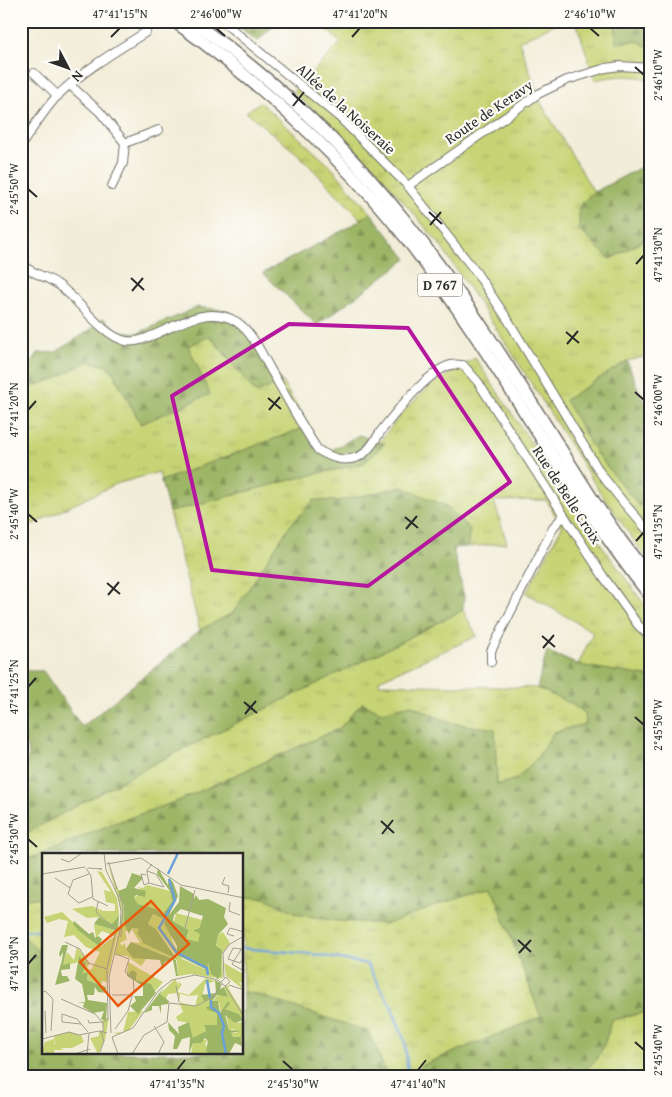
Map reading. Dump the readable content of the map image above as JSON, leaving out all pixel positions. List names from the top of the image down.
{
  "streets": {
    "highway": ["D 767"],
    "street": ["Allée de la Noiseraie", "Route de Keravy", "Rue de Belle Croix"]
  },
  "crossings": [
    ["Allée de la Noiseraie", "Route de Keravy"]
  ],
  "north": "bottom right",
  "coordinates": [
    "47°41'15\"N",
    "2°46'00\"W",
    "47°41'20\"N",
    "2°46'10\"W",
    "2°45'50\"W",
    "47°41'30\"N",
    "2°45'40\"W",
    "47°41'35\"N",
    "47°41'25\"N",
    "2°45'30\"W",
    "47°41'40\"N"
  ]
}
